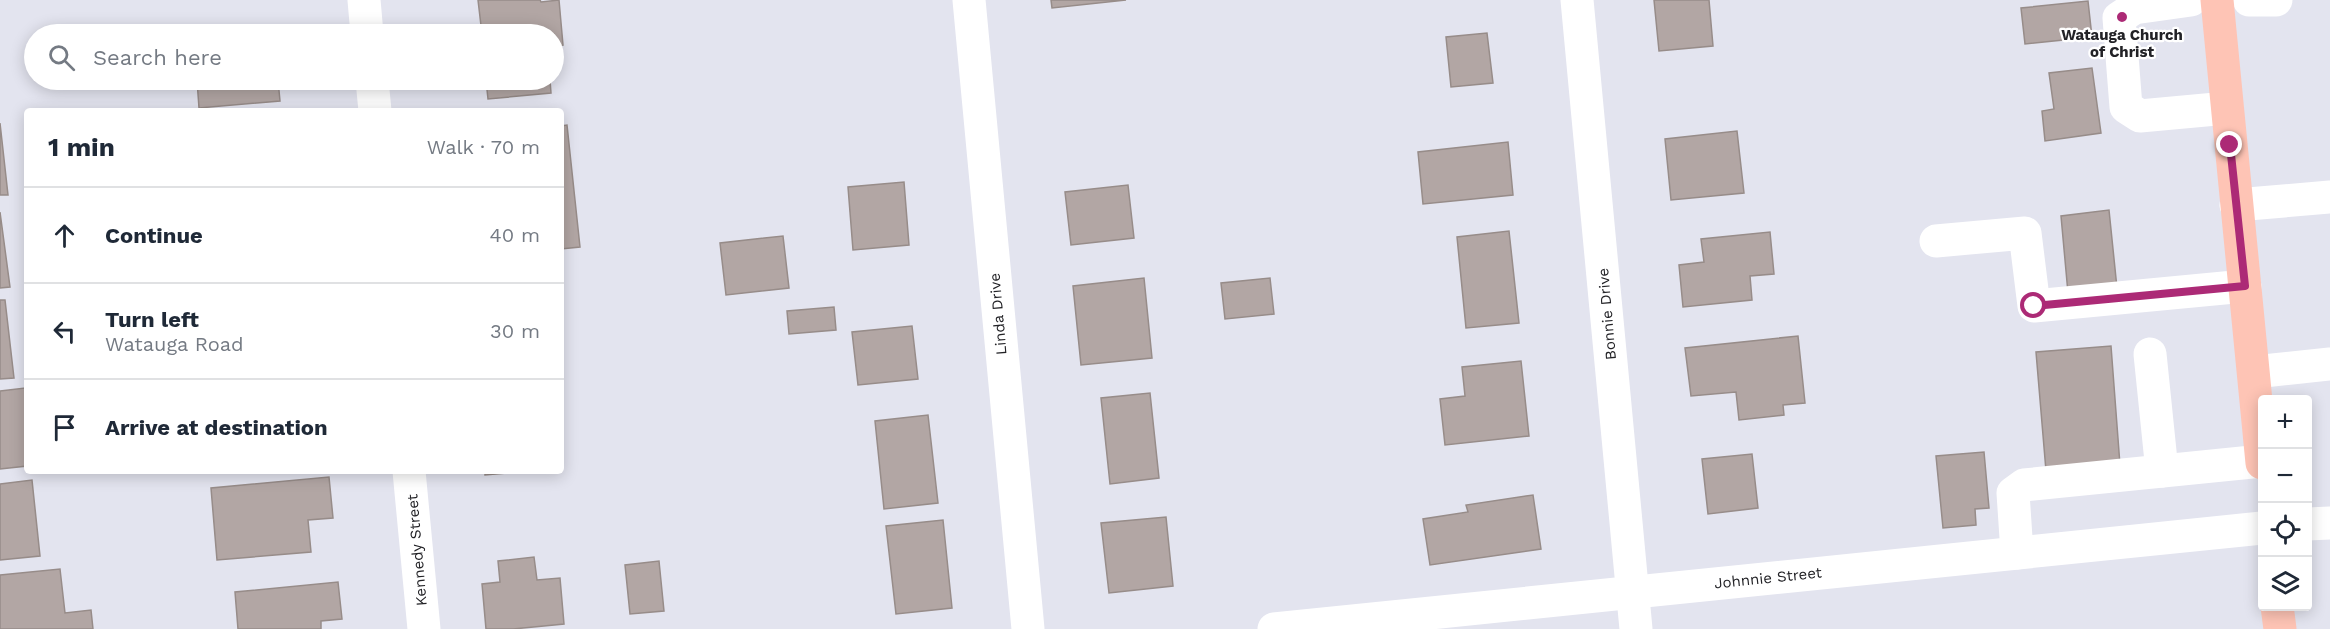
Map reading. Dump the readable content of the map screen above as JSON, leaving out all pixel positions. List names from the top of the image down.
{
  "streets": {
    "street": [
      "Linda Drive",
      "Bonnie Drive",
      "Kennedy Street",
      "Johnnie Street"
    ]
  },
  "crossings": [
    ["Bonnie Drive", "Johnnie Street"]
  ],
  "places": ["Watauga Church of Christ"],
  "page": {
    "search": "Search here",
    "heading": ["1 min", "Walk · 70 m"],
    "list": [
      ["Continue", "40 m"],
      ["Turn left", "Watauga Road", "30 m"],
      "Arrive at destination"
    ],
    "map_buttons": ["+", "−"]
  }
}
